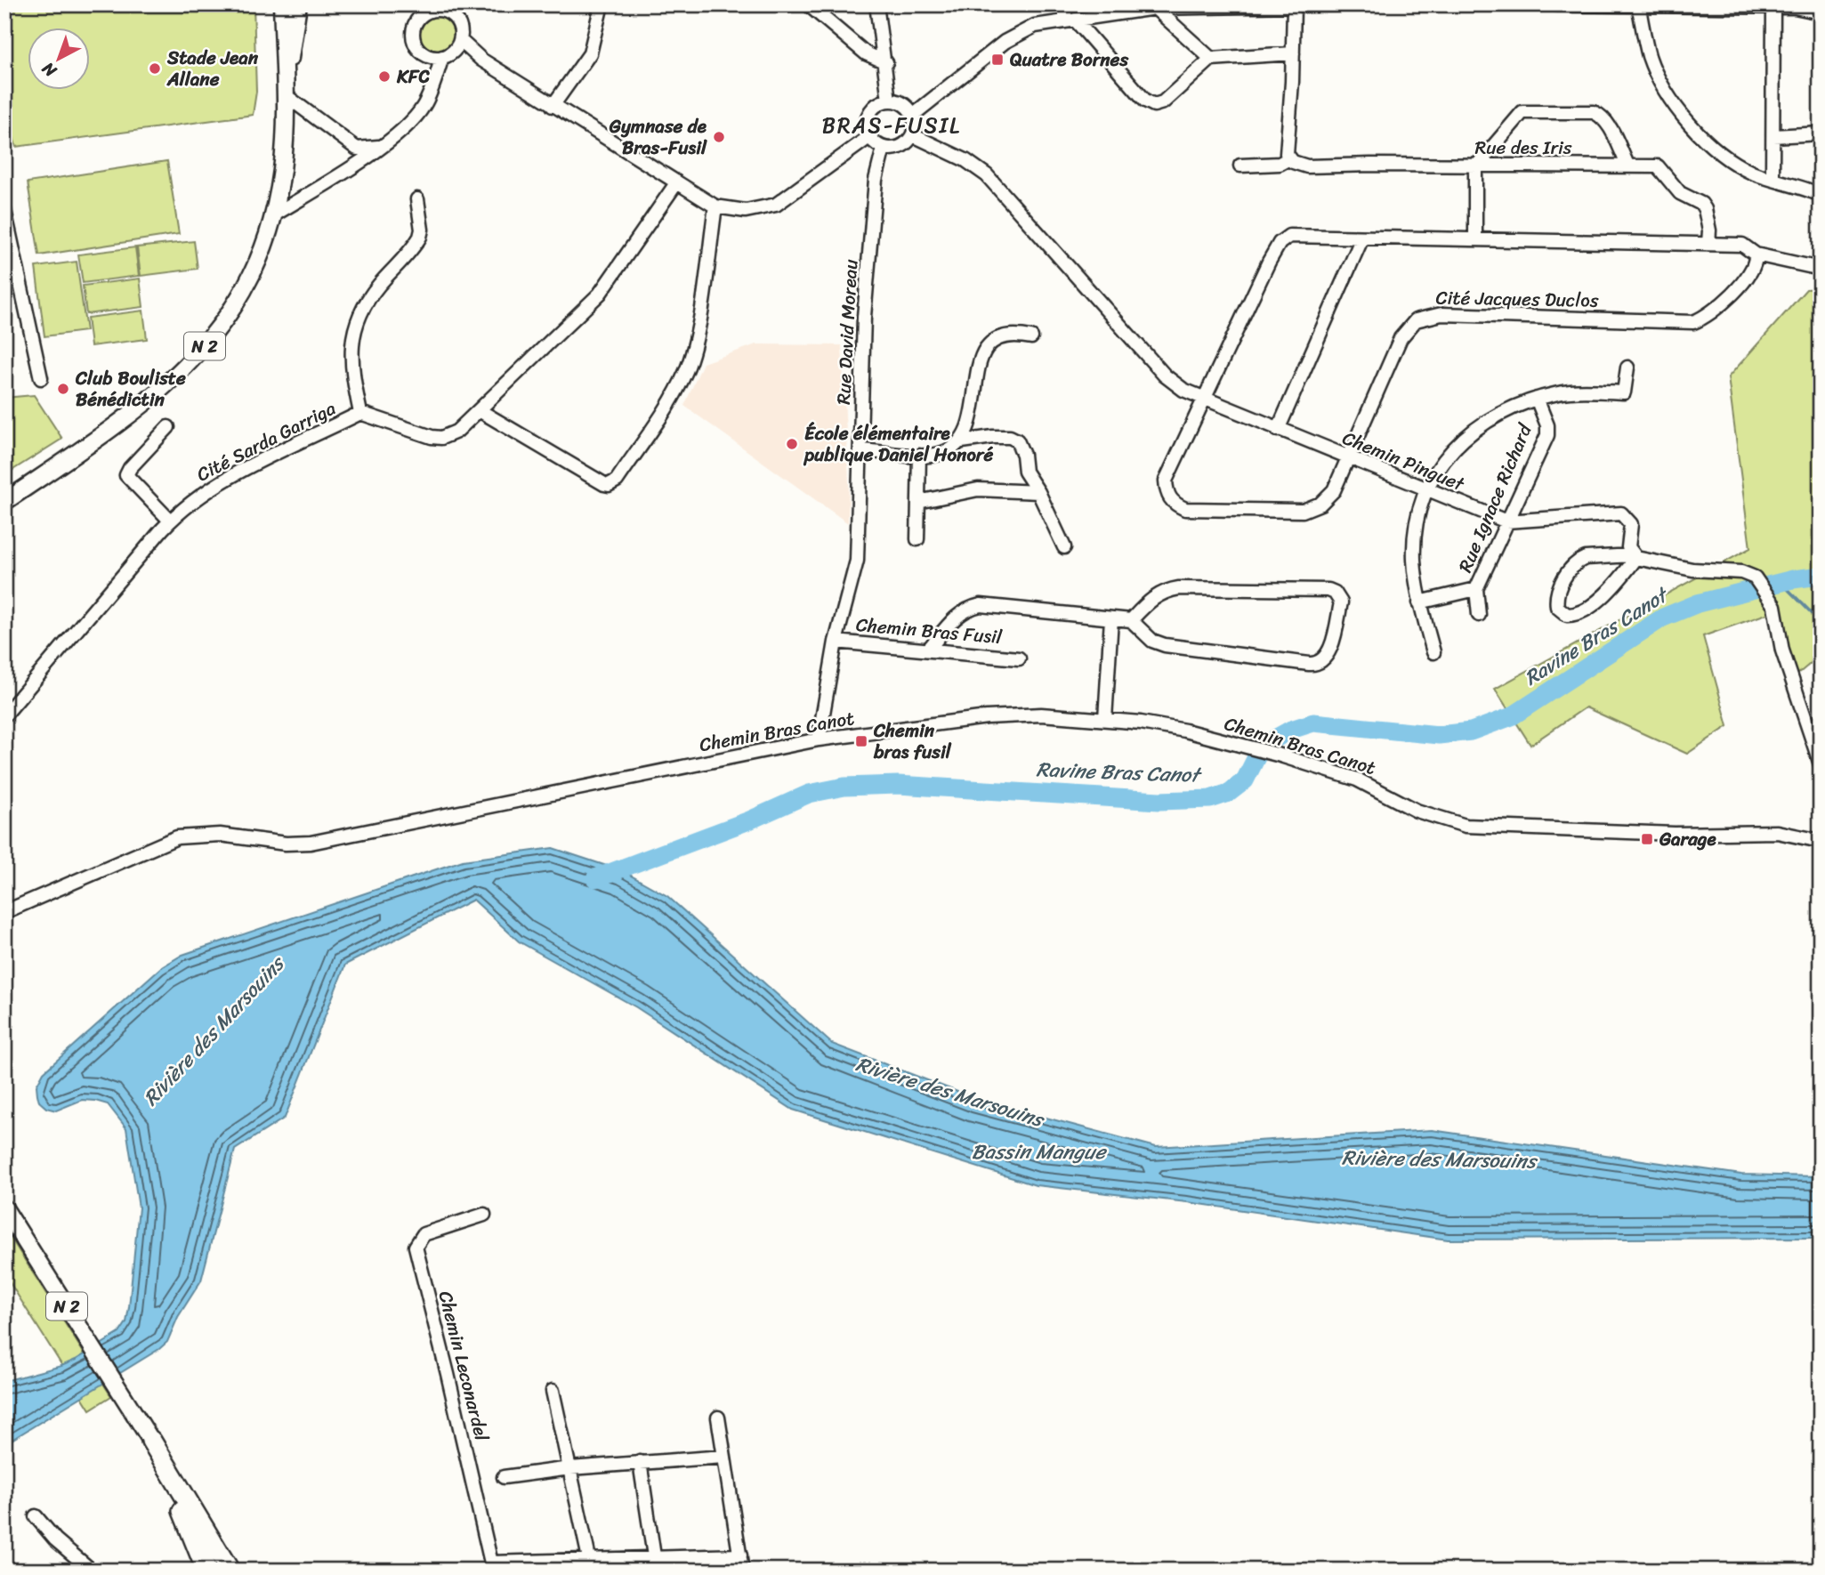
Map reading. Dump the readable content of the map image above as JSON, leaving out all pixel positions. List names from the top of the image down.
{
  "streets": {
    "highway": ["N 2"],
    "street": [
      "Rue des Iris",
      "Cité Jacques Duclos",
      "Rue David Moreau",
      "Cité Sarda Garriga",
      "Chemin Pinguet",
      "Rue Ignace Richard",
      "Chemin Bras Fusil",
      "Chemin Bras Canot",
      "Chemin Leconardel"
    ]
  },
  "crossings": [
    ["Rue des Iris", "Cité Jacques Duclos"],
    ["Cité Jacques Duclos", "Chemin Pinguet"],
    ["Rue David Moreau", "Chemin Pinguet"],
    ["Rue David Moreau", "Chemin Bras Fusil"],
    ["Rue David Moreau", "Chemin Bras Canot"],
    ["Chemin Pinguet", "Rue Ignace Richard"]
  ],
  "districts": ["BRAS-FUSIL"],
  "water": ["Ravine Bras Canot", "Rivière des Marsouins", "Bassin Mangue"],
  "places": {
    "transit": ["Quatre Bornes", "Chemin bras fusil", "Garage"],
    "other": [
      "Stade Jean Allane",
      "KFC",
      "Gymnase de Bras-Fusil",
      "Club Bouliste Bénédictin",
      "École élémentaire publique Daniel Honoré"
    ]
  },
  "north": "bottom left"
}
